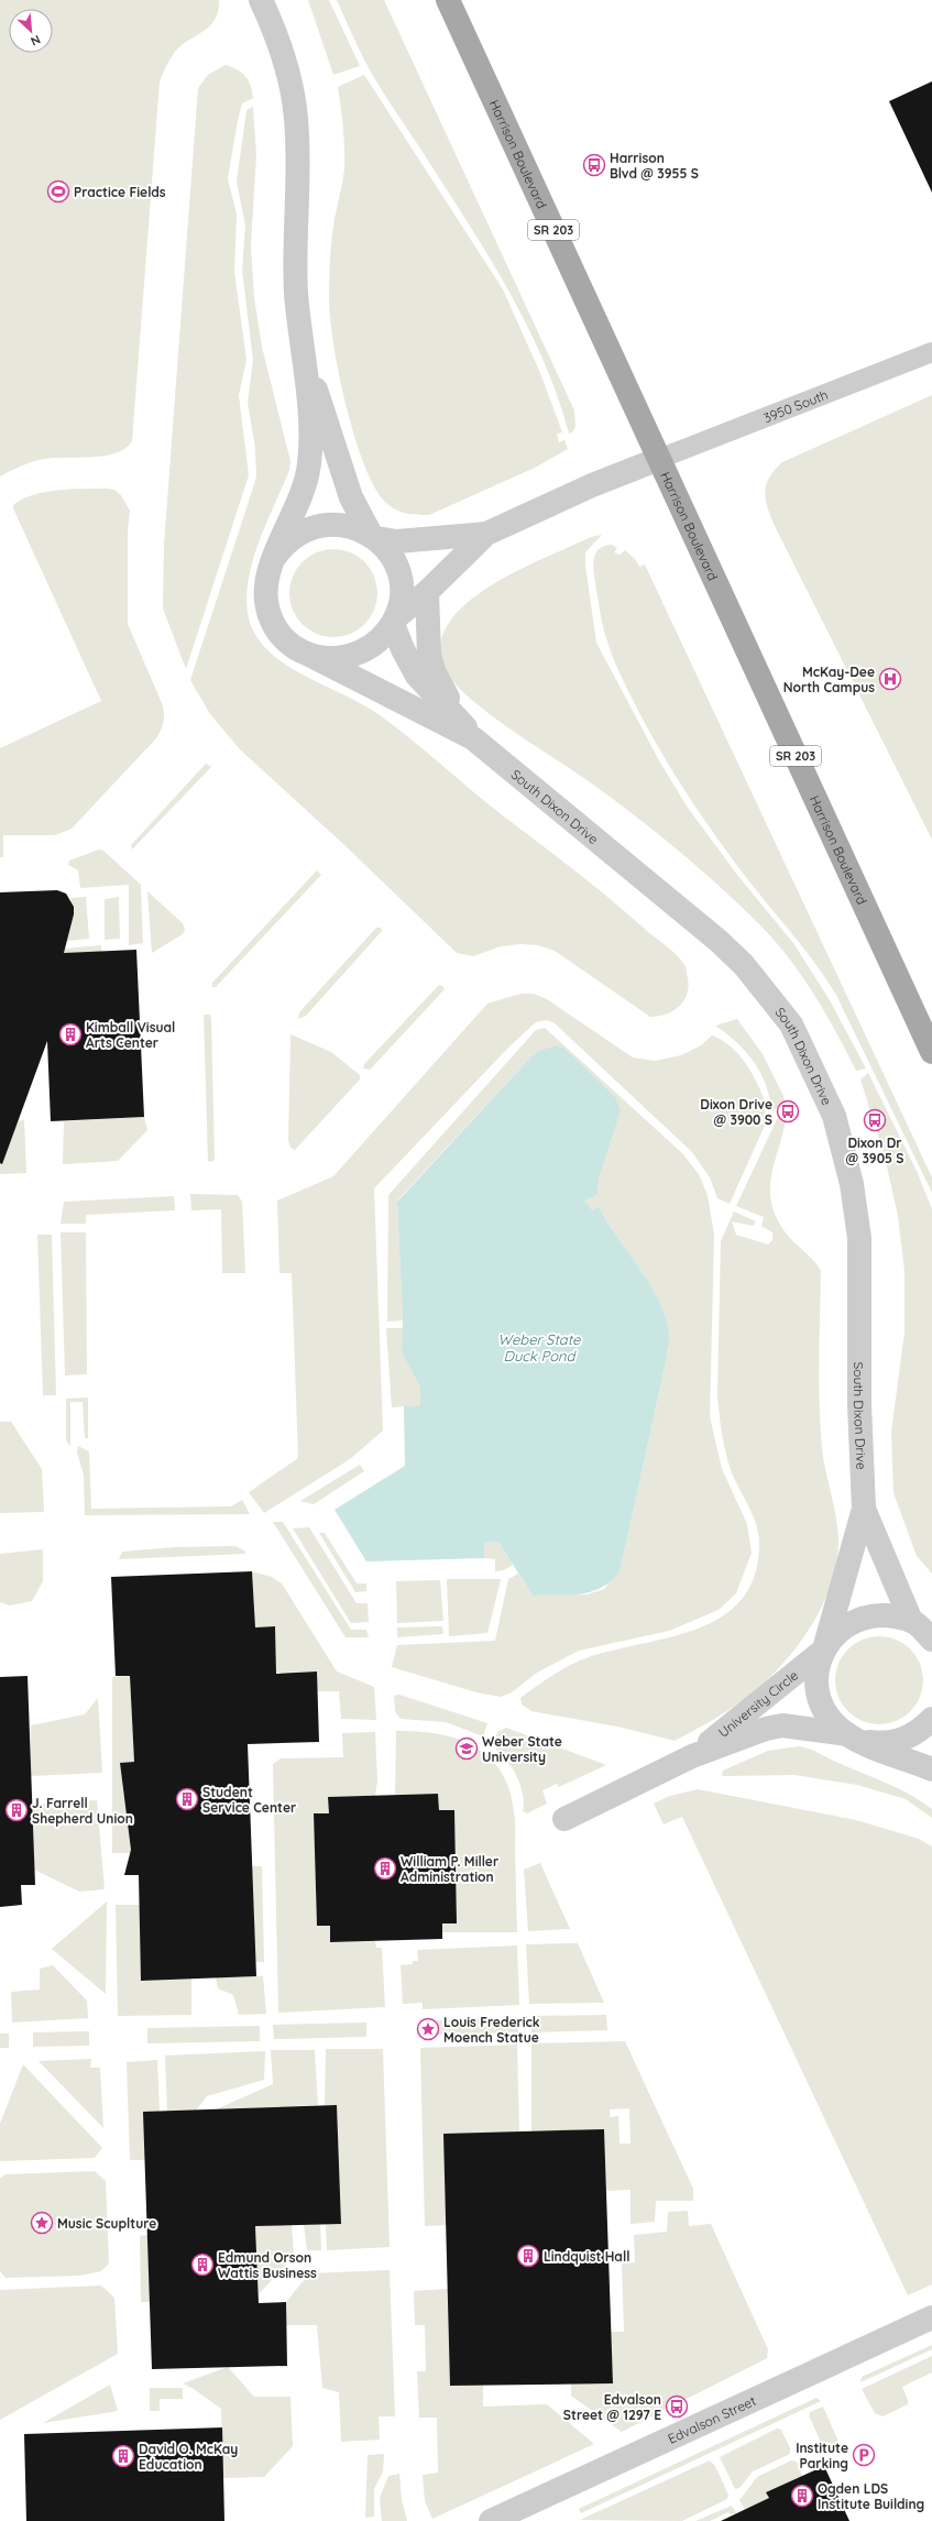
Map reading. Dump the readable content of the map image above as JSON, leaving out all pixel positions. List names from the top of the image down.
{
  "streets": {
    "main road": ["Harrison Boulevard", "SR 203"],
    "street": [
      "3950 South",
      "South Dixon Drive",
      "University Circle",
      "Edvalson Street"
    ]
  },
  "crossings": [
    ["Harrison Boulevard", "3950 South"],
    ["South Dixon Drive", "University Circle"]
  ],
  "water": ["Weber State Duck Pond"],
  "places": {
    "bus stop": [
      "Harrison Blvd @ 3955 S",
      "Dixon Drive @ 3900 S",
      "Dixon Dr @ 3905 S",
      "Edvalson Street @ 1297 E"
    ],
    "sports": ["Practice Fields"],
    "hospital": ["McKay-Dee North Campus"],
    "building": [
      "Kimball Visual Arts Center",
      "Student Service Center",
      "J. Farrell Shepherd Union",
      "William P. Miller Administration",
      "Lindquist Hall",
      "Edmund Orson Wattis Business",
      "David O. McKay Education",
      "Ogden LDS Institute Building"
    ],
    "school or university": ["Weber State University"],
    "place": ["Louis Frederick Moench Statue", "Music Scuplture"],
    "parking": ["Institute Parking"]
  },
  "north": "bottom right"
}
